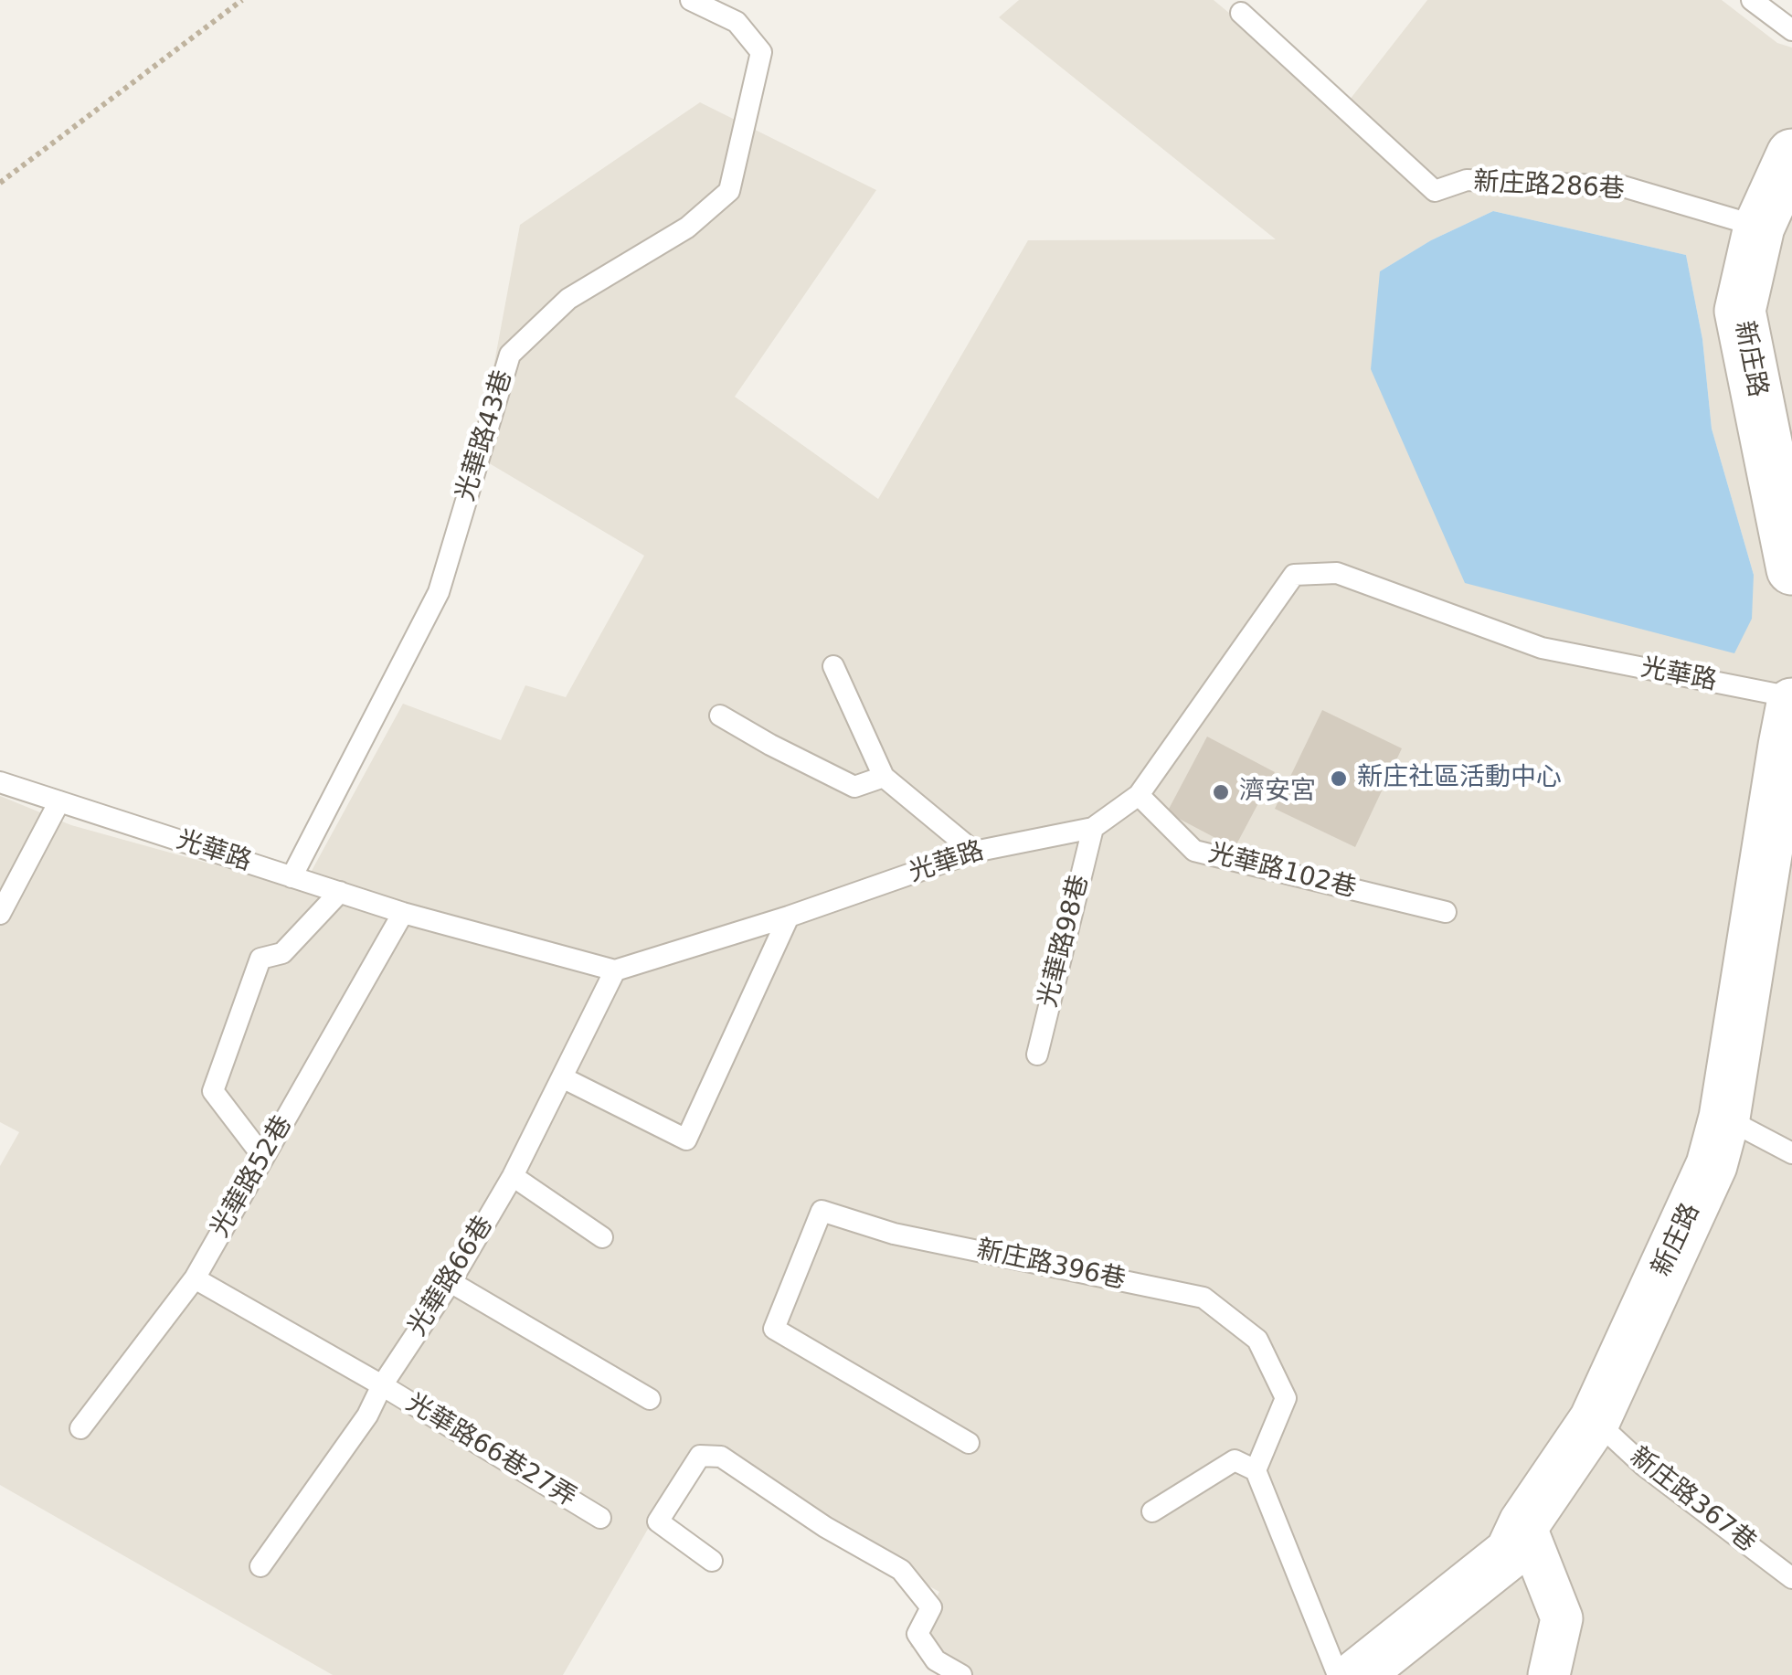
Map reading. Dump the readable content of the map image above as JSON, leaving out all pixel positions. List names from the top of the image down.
{
  "streets": {
    "street": ["新庄路"],
    "lane": [
      "新庄路286巷",
      "光華路43巷",
      "光華路",
      "光華路102巷",
      "光華路98巷",
      "光華路52巷",
      "新庄路396巷",
      "光華路66巷",
      "光華路66巷27弄",
      "新庄路367巷"
    ]
  },
  "crossings": [
    ["新庄路286巷", "新庄路"],
    ["新庄路", "光華路"],
    ["新庄路", "新庄路367巷"],
    ["光華路43巷", "光華路"],
    ["光華路", "光華路102巷"],
    ["光華路", "光華路98巷"],
    ["光華路", "光華路52巷"],
    ["光華路", "光華路66巷"],
    ["光華路52巷", "光華路66巷27弄"],
    ["光華路66巷", "光華路66巷27弄"]
  ],
  "places": ["新庄社區活動中心", "濟安宮"]
}
